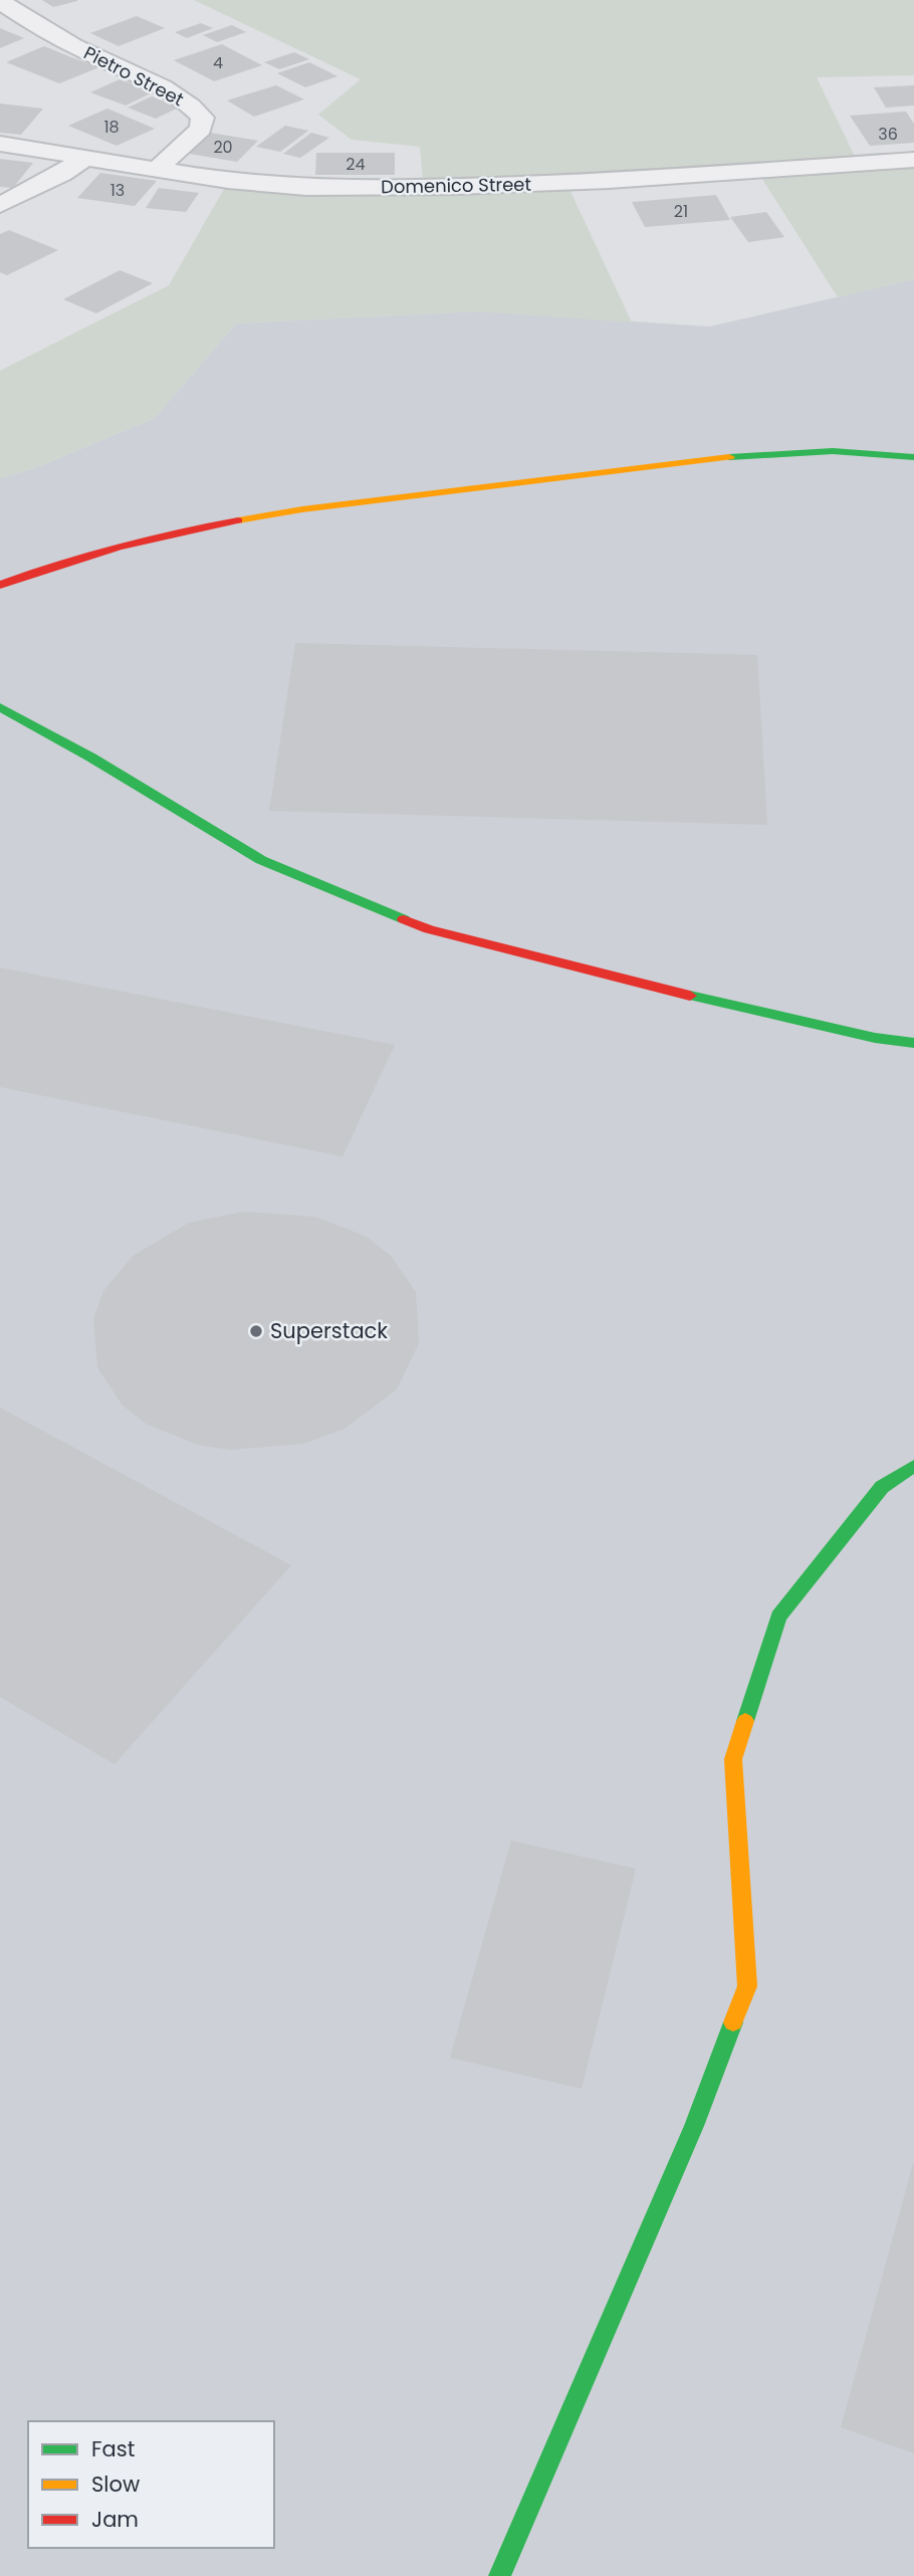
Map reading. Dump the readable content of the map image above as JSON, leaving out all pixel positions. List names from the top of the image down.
{
  "streets": {
    "street": ["Pietro Street", "Domenico Street"]
  },
  "crossings": [
    ["Pietro Street", "Domenico Street"]
  ],
  "places": ["Superstack"],
  "house_numbers": [
    "4",
    "18",
    "36",
    "20",
    "24",
    "13",
    "21"
  ],
  "legend": ["Fast", "Slow", "Jam"]
}
